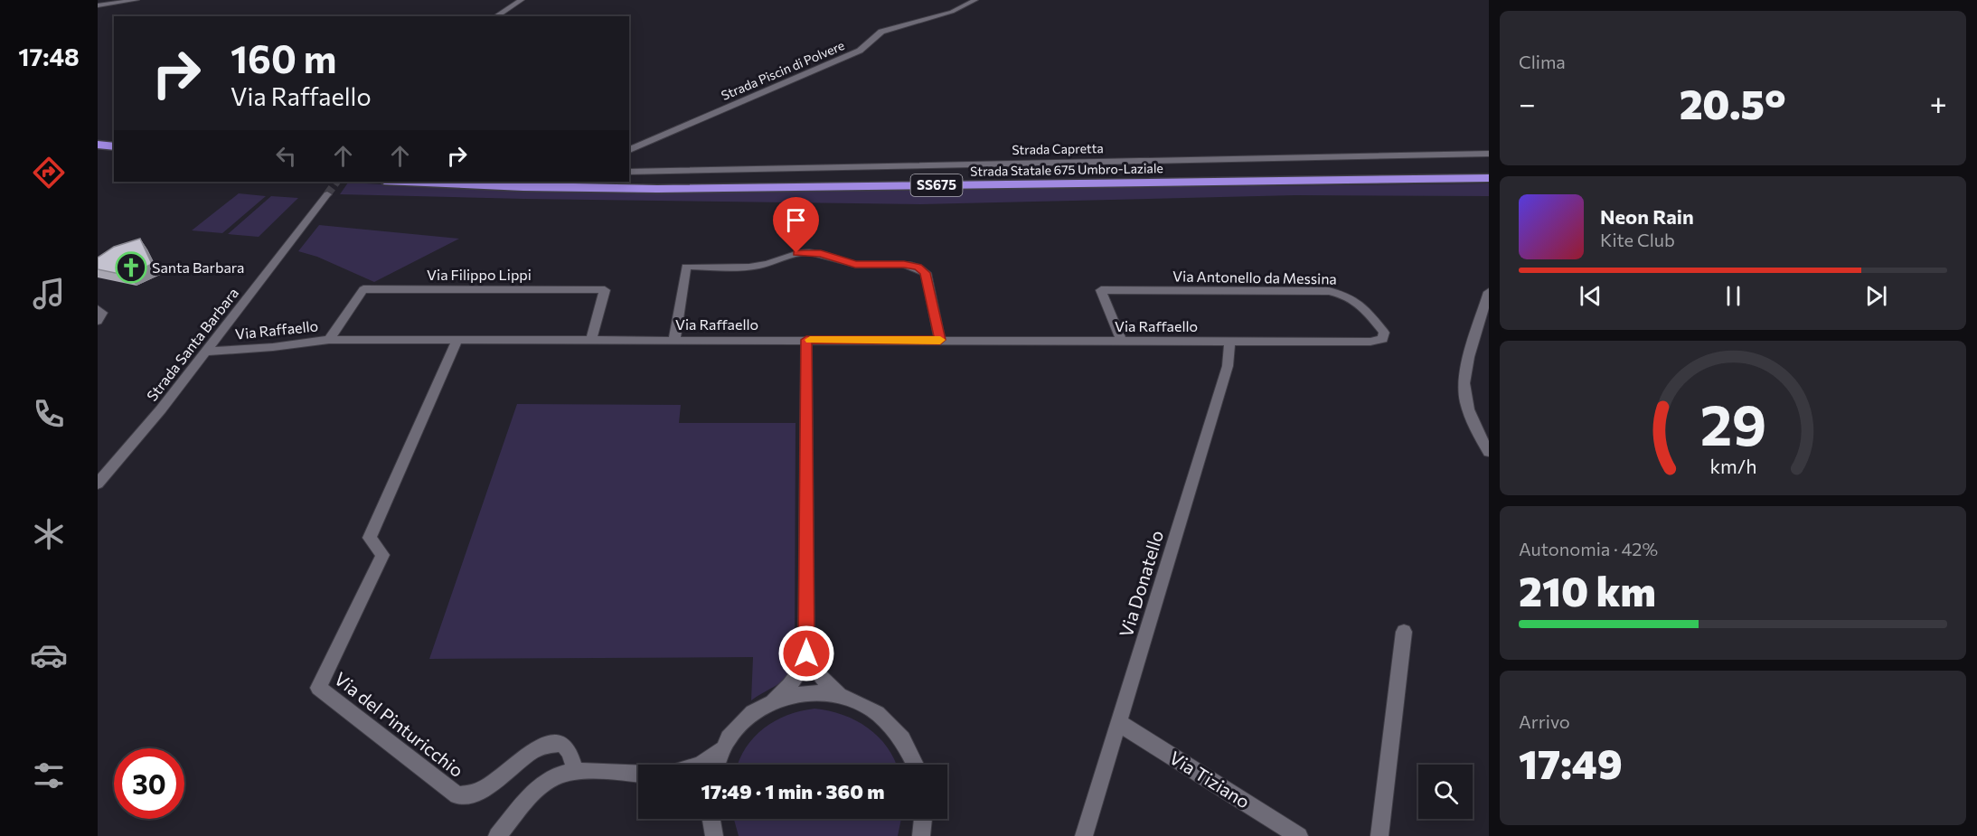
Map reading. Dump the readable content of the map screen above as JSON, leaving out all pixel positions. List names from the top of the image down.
{
  "streets": {
    "highway": ["Strada Statale 675 Umbro-Laziale", "SS675"],
    "street": [
      "Strada Piscin di Polvere",
      "Strada Capretta",
      "Via Filippo Lippi",
      "Via Antonello da Messina",
      "Via Raffaello",
      "Strada Santa Barbara",
      "Via Donatello",
      "Via del Pinturicchio",
      "Via Tiziano"
    ]
  },
  "crossings": [
    ["Via Filippo Lippi", "Via Raffaello"],
    ["Via Antonello da Messina", "Via Raffaello"],
    ["Via Antonello da Messina", "Via Donatello"],
    ["Via Raffaello", "Strada Santa Barbara"],
    ["Via Raffaello", "Via Donatello"],
    ["Via Raffaello", "Via del Pinturicchio"],
    ["Via Donatello", "Via Tiziano"]
  ],
  "places": {
    "church": ["Santa Barbara"]
  },
  "page": {
    "tabs": "17:48",
    "tile": [
      "Clima",
      ["Autonomia · 42%", "210 km"],
      ["Arrivo", "17:49"]
    ],
    "turn": ["160 m", "Via Raffaello"],
    "heat": ["−", "20.5°", "+"],
    "song": ["Neon Rain", "Kite Club"],
    "limit": "30",
    "trip": "17:49 · 1 min · 360 m",
    "gauge": ["29", "km/h"]
  }
}
